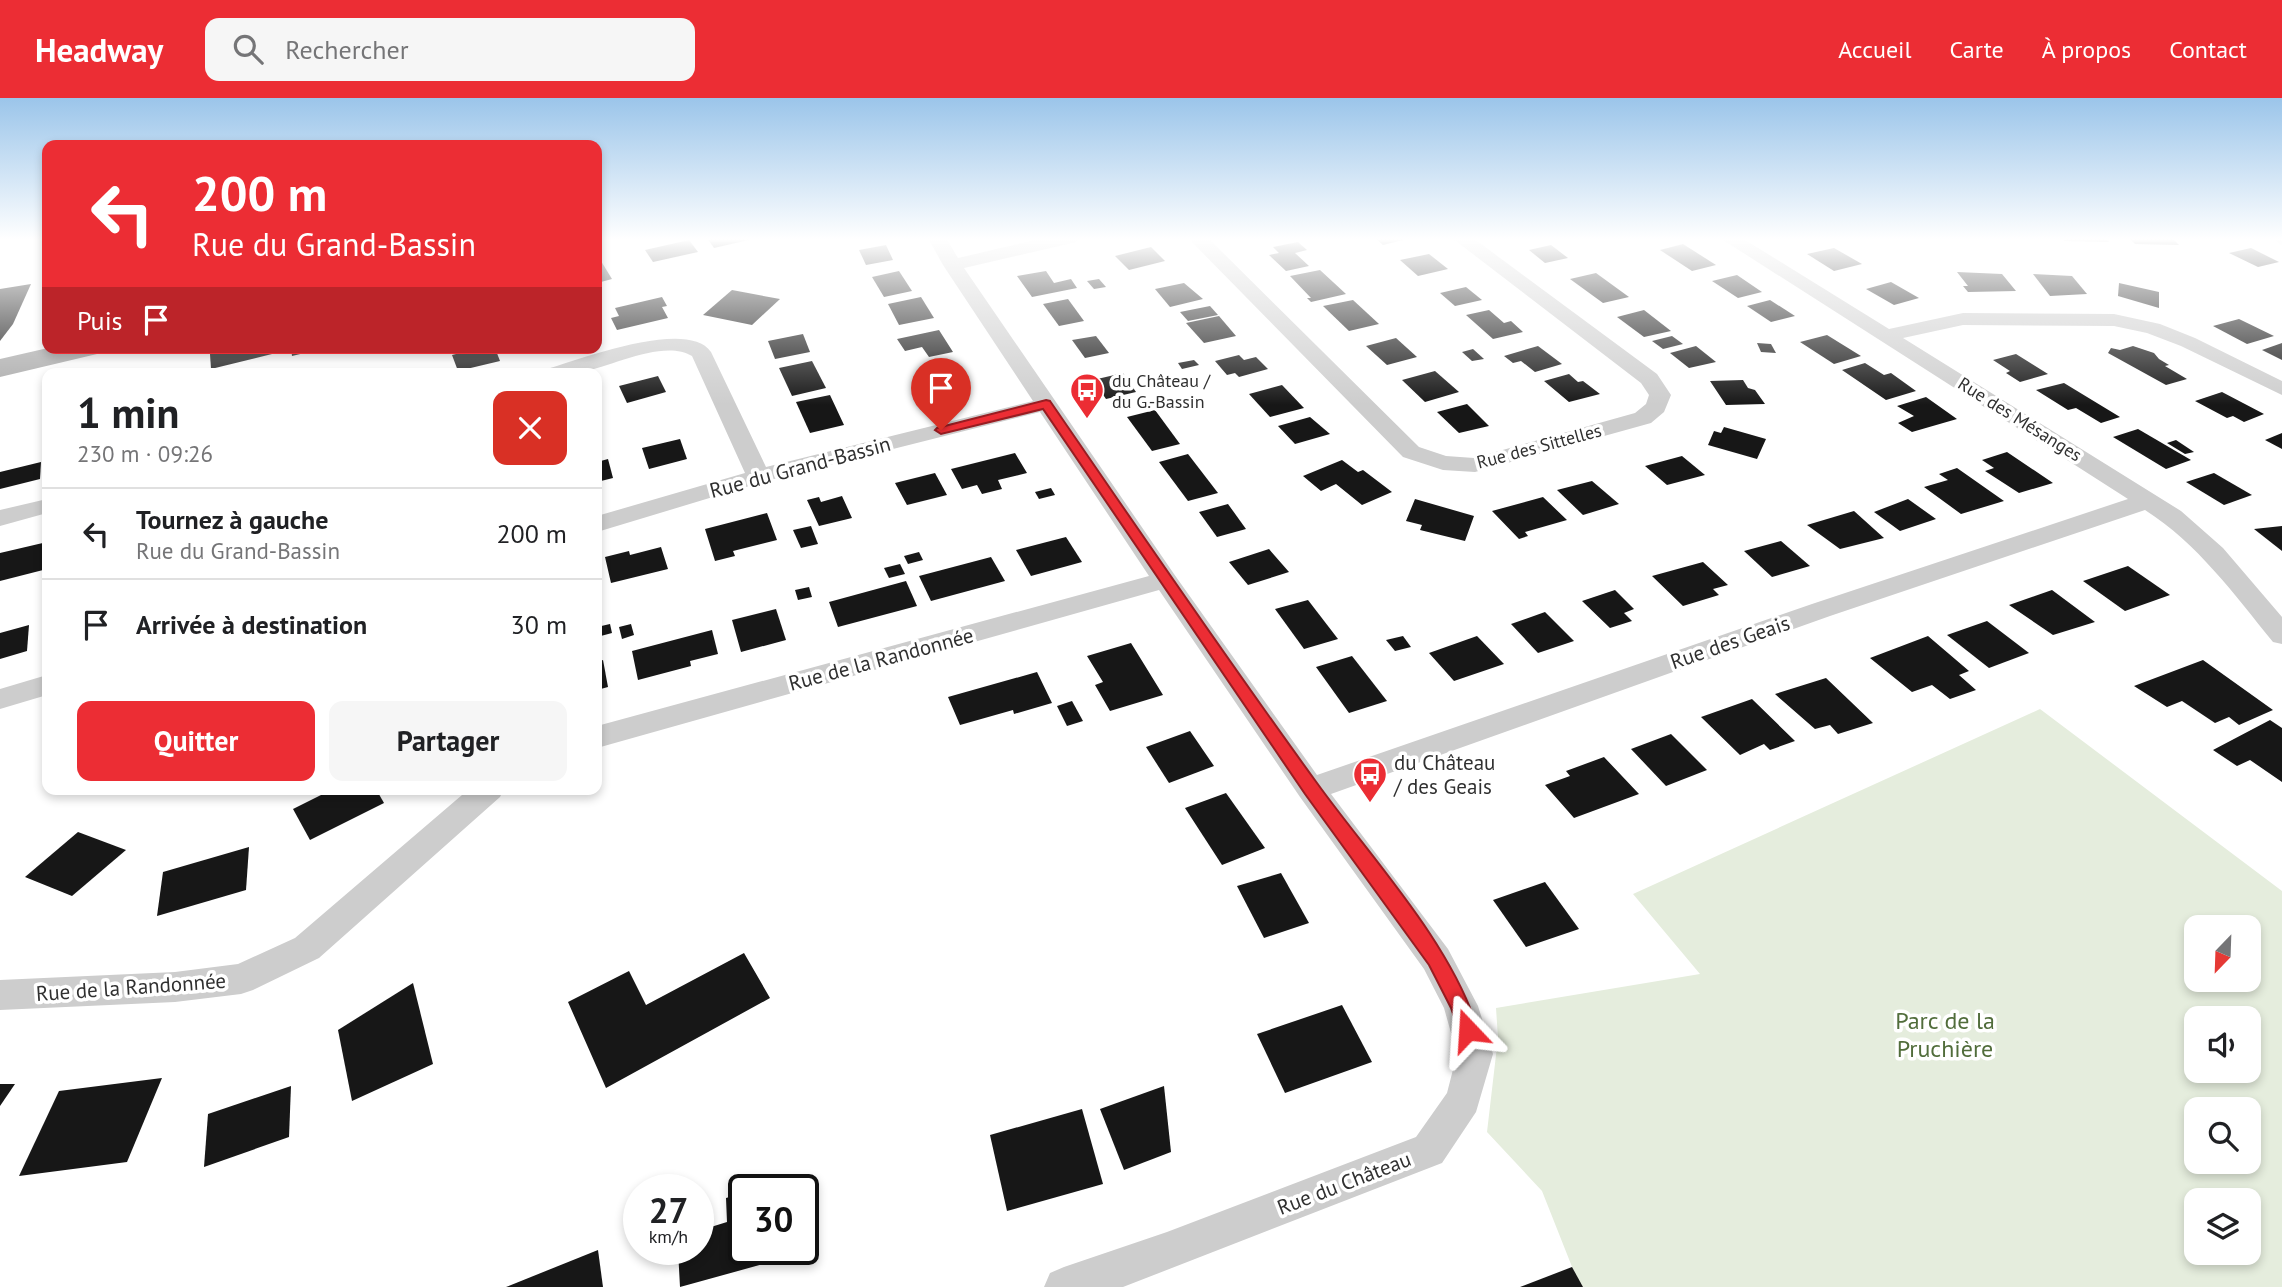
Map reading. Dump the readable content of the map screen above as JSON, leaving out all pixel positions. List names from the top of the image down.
{
  "streets": {
    "street": [
      "Rue des Mésanges",
      "Rue des Sittelles",
      "Rue du Grand-Bassin",
      "Rue des Geais",
      "Rue de la Randonnée",
      "Rue du Château"
    ]
  },
  "crossings": [
    ["Rue des Mésanges", "Rue des Geais"],
    ["Rue du Grand-Bassin", "Rue du Château"],
    ["Rue des Geais", "Rue du Château"],
    ["Rue de la Randonnée", "Rue du Château"]
  ],
  "parks": ["Parc de la Pruchière"],
  "places": {
    "bus stop": ["du Château / du G.-Bassin", "du Château / des Geais"]
  },
  "north": "bottom left",
  "page": {
    "header": "Headway",
    "search": "Rechercher",
    "nav": [
      "Accueil",
      "Carte",
      "À propos",
      "Contact"
    ],
    "turn": ["200 m", "Rue du Grand-Bassin"],
    "then": "Puis",
    "heading": ["1 min", "230 m · 09:26"],
    "list": [
      {
        "name": "Tournez à gauche",
        "note": "Rue du Grand-Bassin",
        "value": "200 m"
      },
      {
        "name": "Arrivée à destination",
        "value": "30 m"
      }
    ],
    "buttons": ["Quitter", "Partager"],
    "speed": "27 km/h",
    "limit": "30"
  }
}
